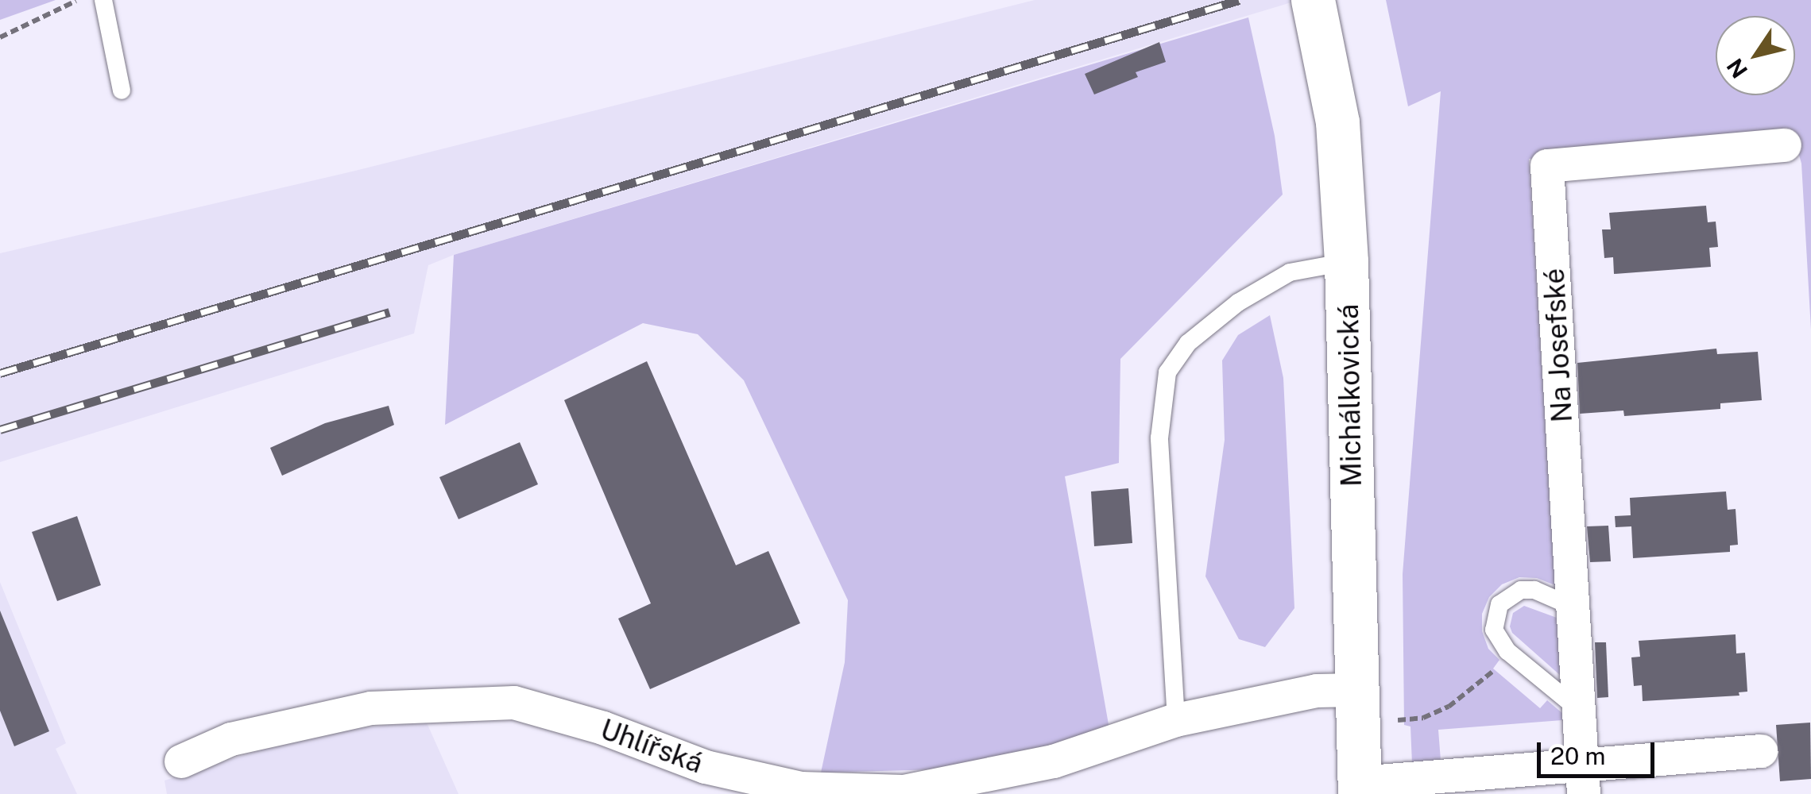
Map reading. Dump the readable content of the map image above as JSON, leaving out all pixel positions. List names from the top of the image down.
{
  "streets": {
    "street": ["Na Josefské", "Michálkovická", "Uhlířská"]
  },
  "crossings": [
    ["Michálkovická", "Uhlířská"]
  ],
  "scale_bar": "20 m",
  "north": "bottom left"
}
